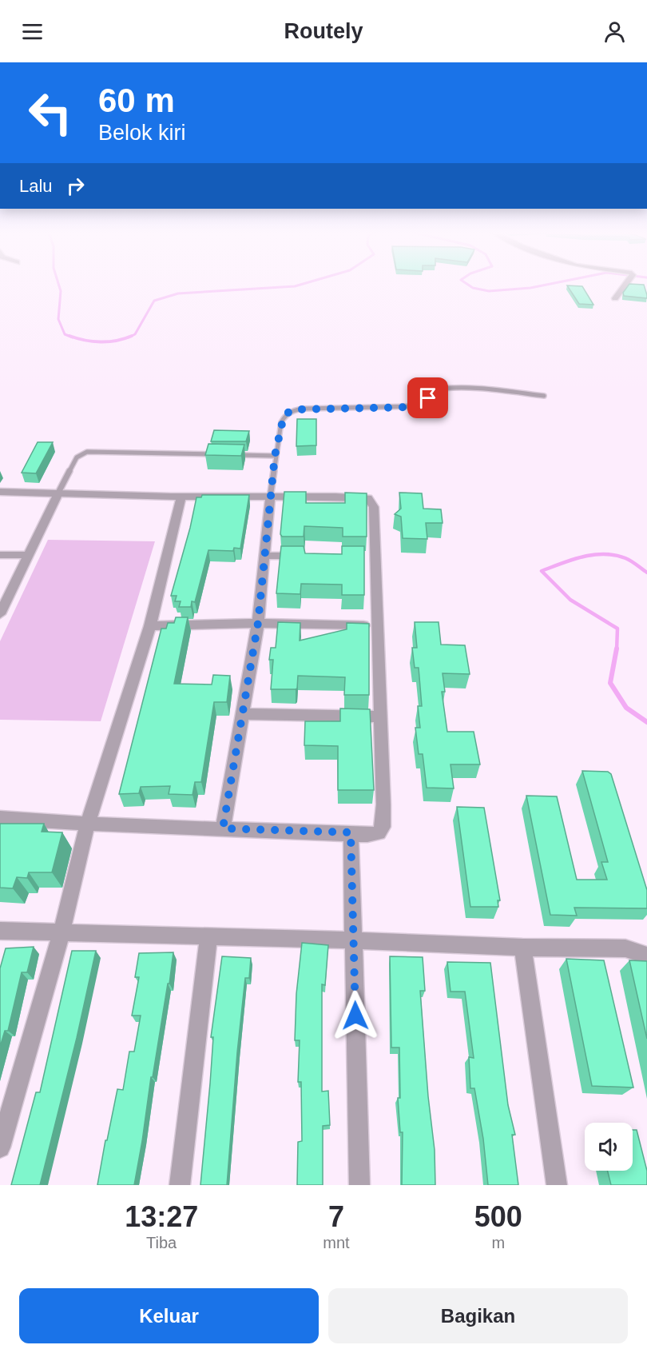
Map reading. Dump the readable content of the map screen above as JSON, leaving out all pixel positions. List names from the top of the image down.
{
  "page": {
    "header": "Routely",
    "turn": ["60 m", "Belok kiri"],
    "then": "Lalu",
    "eta": [
      "13:27",
      "Tiba",
      "7",
      "mnt",
      "500",
      "m"
    ],
    "buttons": ["Keluar", "Bagikan"]
  }
}
